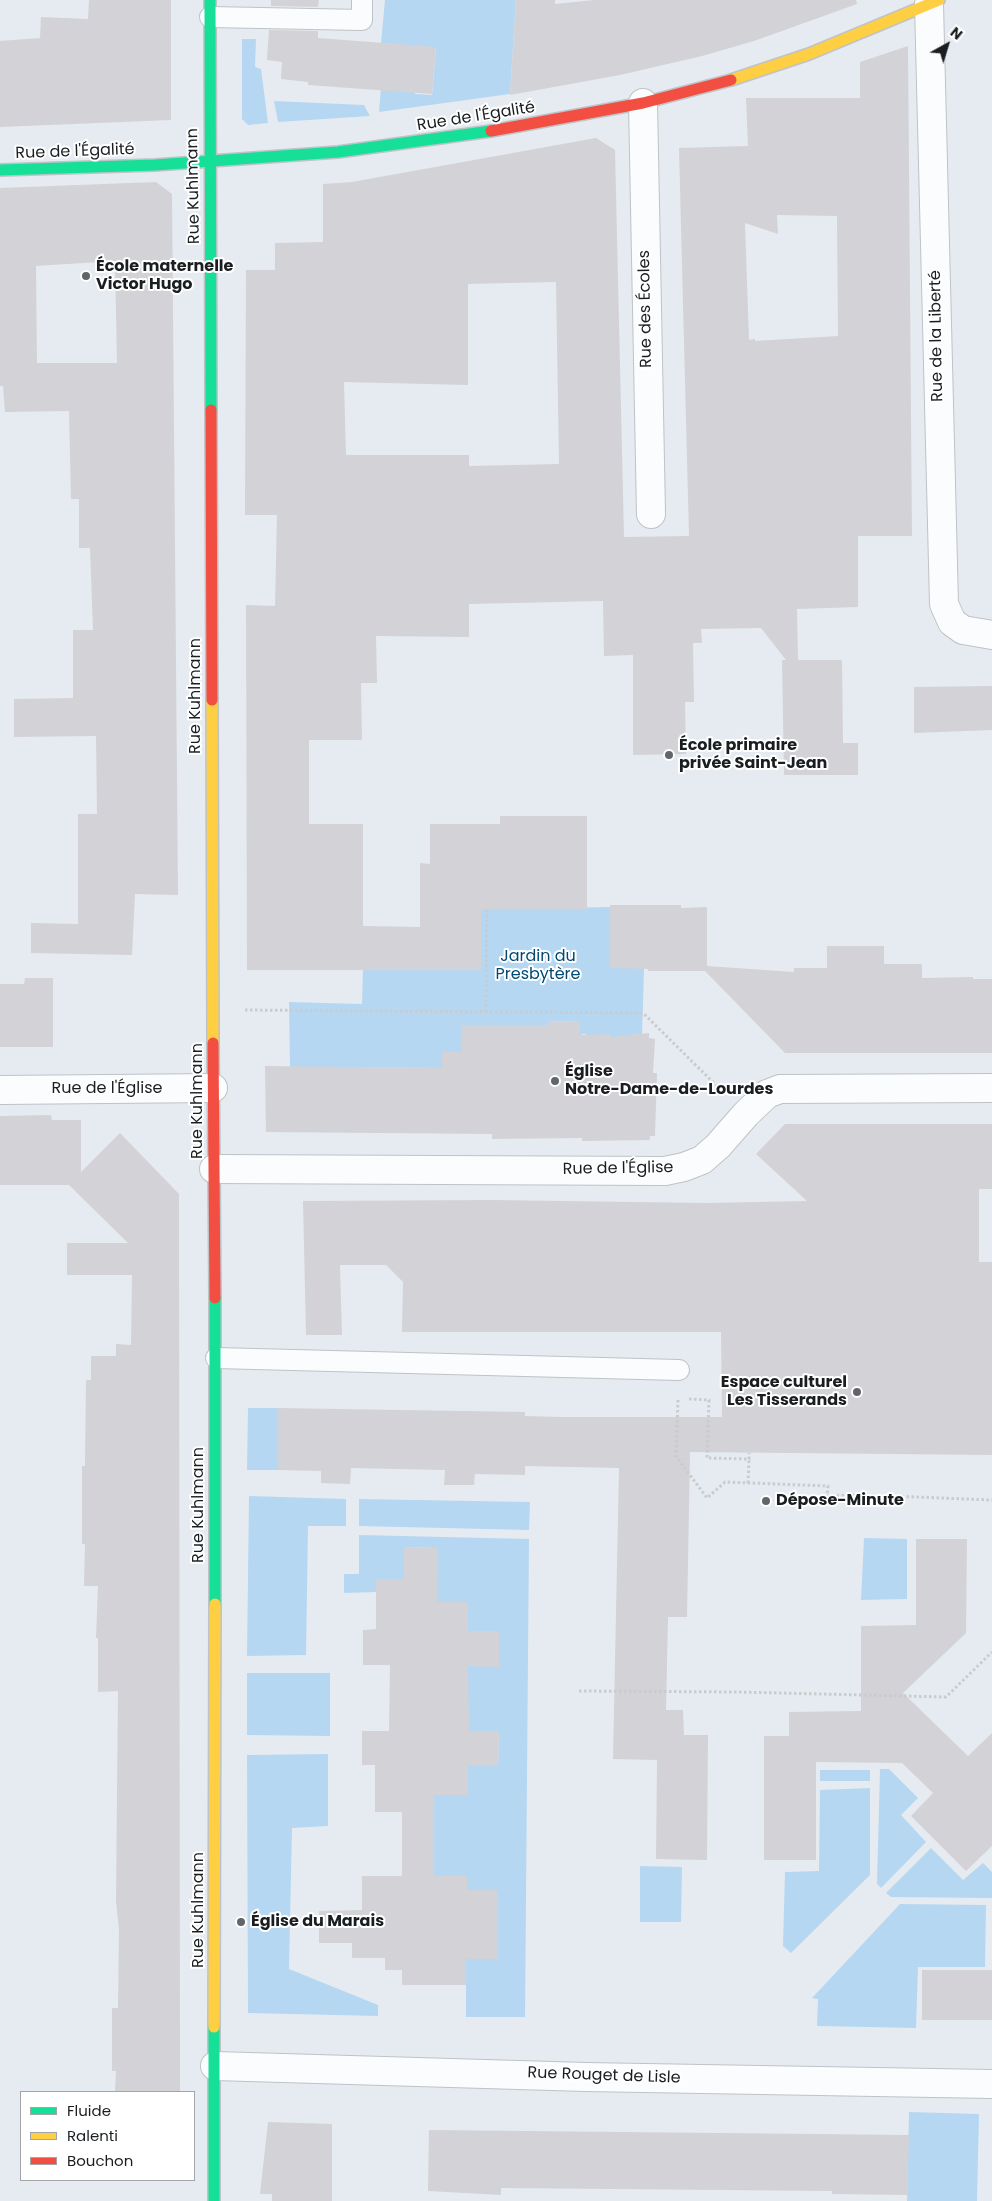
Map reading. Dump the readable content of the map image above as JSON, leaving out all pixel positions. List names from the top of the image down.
{
  "streets": {
    "street": [
      "Rue de l'Égalité",
      "Rue Kuhlmann",
      "Rue des Écoles",
      "Rue de la Liberté",
      "Rue de l'Église",
      "Rue Rouget de Lisle"
    ]
  },
  "crossings": [
    ["Rue de l'Égalité", "Rue Kuhlmann"],
    ["Rue de l'Égalité", "Rue des Écoles"],
    ["Rue de l'Égalité", "Rue de la Liberté"],
    ["Rue Kuhlmann", "Rue de l'Église"],
    ["Rue Kuhlmann", "Rue Rouget de Lisle"]
  ],
  "parks": ["Jardin du Presbytère"],
  "places": [
    "École maternelle Victor Hugo",
    "École primaire privée Saint-Jean",
    "Église Notre-Dame-de-Lourdes",
    "Espace culturel Les Tisserands",
    "Dépose-Minute",
    "Église du Marais"
  ],
  "legend": ["Fluide", "Ralenti", "Bouchon"],
  "north": "top right"
}
